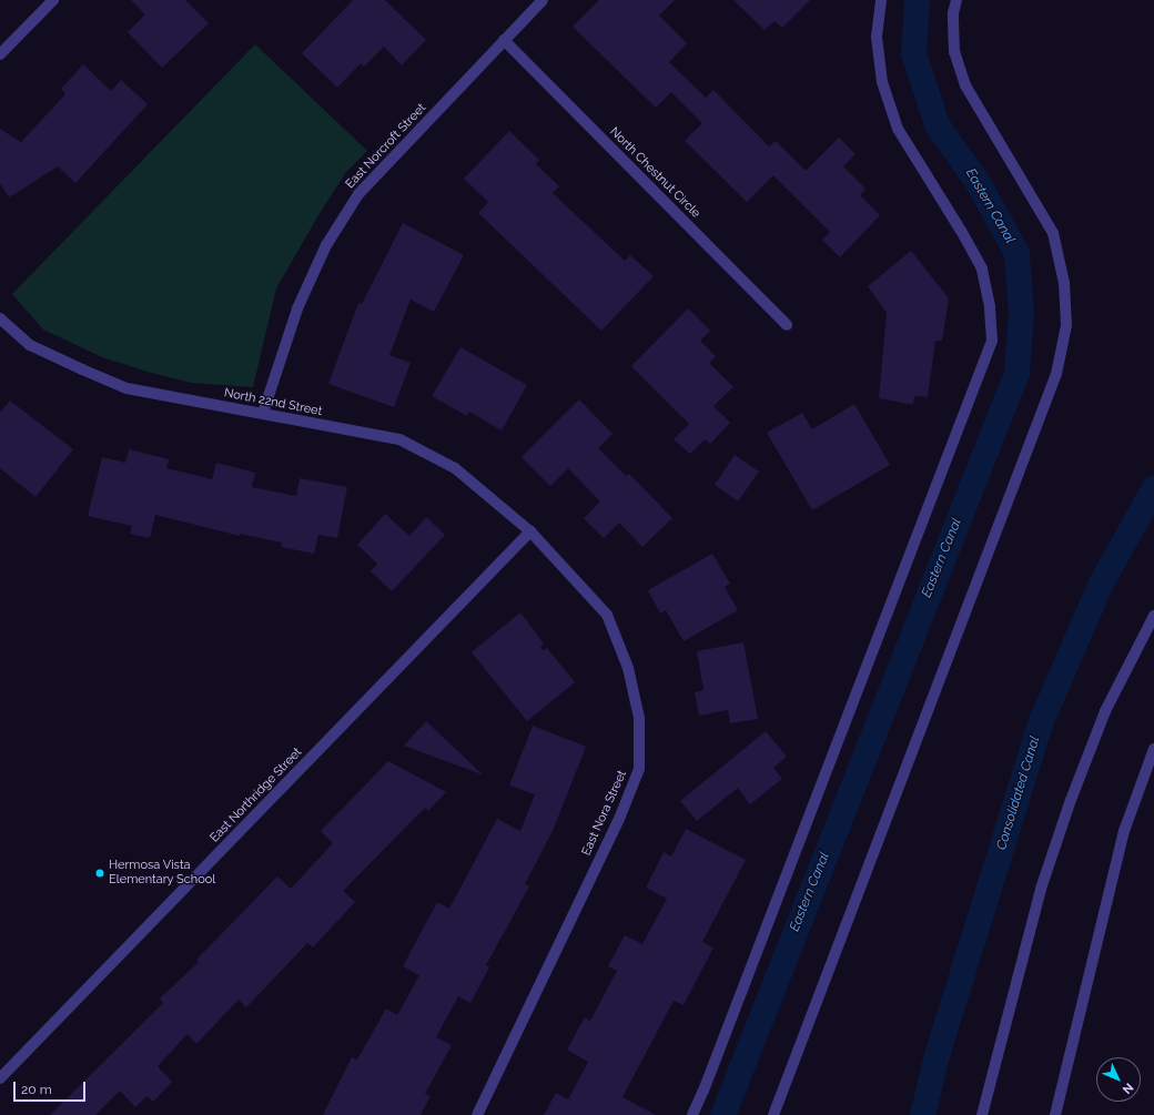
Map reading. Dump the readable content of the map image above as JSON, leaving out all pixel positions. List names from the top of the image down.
{
  "streets": {
    "street": [
      "East Norcroft Street",
      "North Chestnut Circle",
      "North 22nd Street",
      "East Northridge Street",
      "East Nora Street"
    ]
  },
  "crossings": [
    ["East Norcroft Street", "North Chestnut Circle"],
    ["East Norcroft Street", "North 22nd Street"],
    ["North 22nd Street", "East Northridge Street"],
    ["North 22nd Street", "East Nora Street"],
    ["East Northridge Street", "East Nora Street"]
  ],
  "water": ["Eastern Canal", "Consolidated Canal"],
  "places": ["Hermosa Vista Elementary School"],
  "scale_bar": "20 m",
  "north": "bottom right"
}
